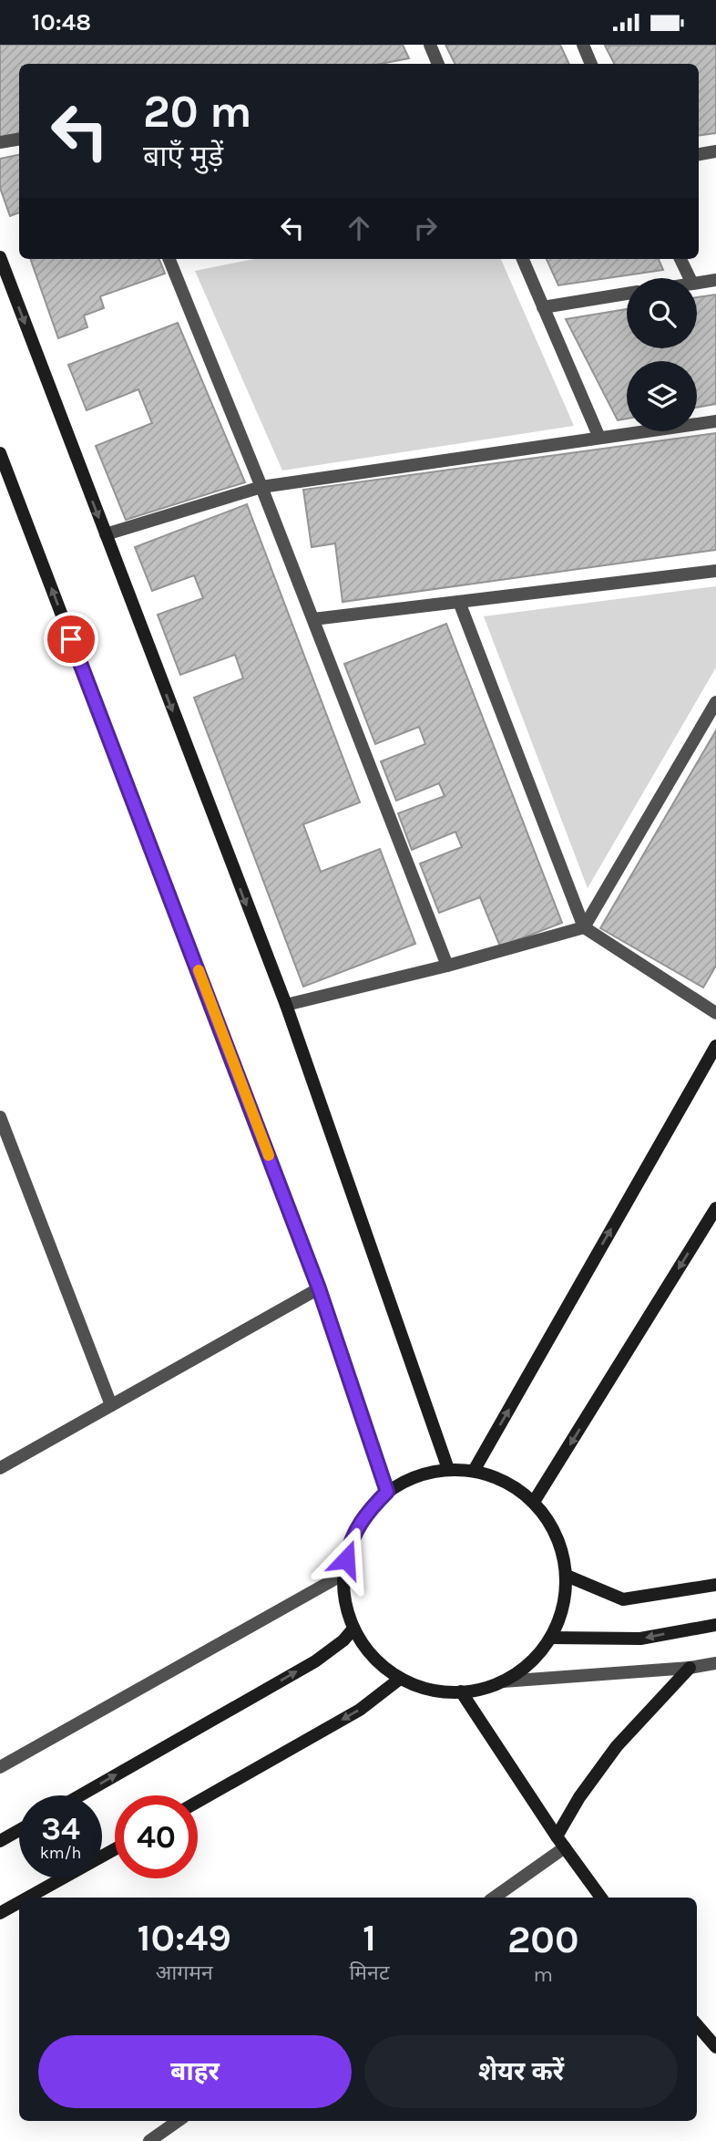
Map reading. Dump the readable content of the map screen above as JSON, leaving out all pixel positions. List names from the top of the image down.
{
  "page": {
    "status": "10:48",
    "turn": ["20 m", "बाएँ मुड़ें"],
    "speed": "34 km/h",
    "limit": "40",
    "eta": [
      "10:49",
      "आगमन",
      "1",
      "मिनट",
      "200",
      "m"
    ],
    "buttons": ["बाहर", "शेयर करें"]
  }
}
